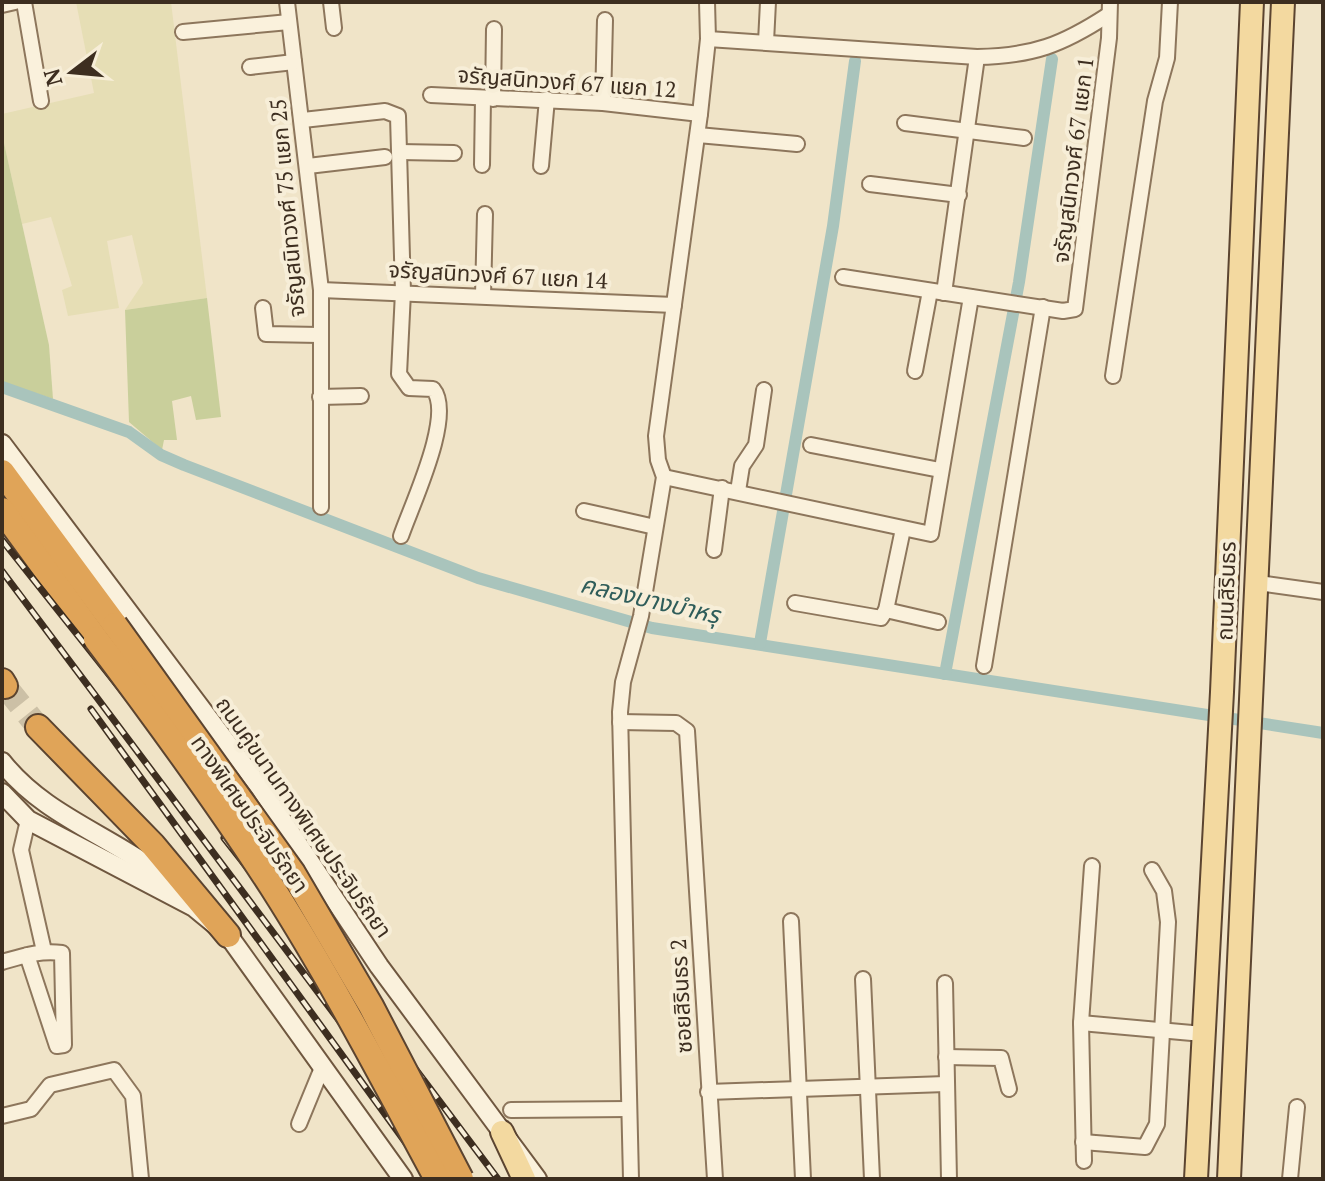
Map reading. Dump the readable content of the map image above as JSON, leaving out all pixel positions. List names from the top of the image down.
{
  "streets": {
    "highway": ["ทางพิเศษประจิมรัถยา"],
    "main road": ["ถนนสิรินธร", "ถนนคู่ขนานทางพิเศษประจิมรัถยา"],
    "street": [
      "จรัญสนิทวงศ์ 67 แยก 12",
      "จรัญสนิทวงศ์ 67 แยก 1",
      "จรัญสนิทวงศ์ 75 แยก 25",
      "จรัญสนิทวงศ์ 67 แยก 14",
      "ซอยสิรินธร 2"
    ]
  },
  "crossings": [
    ["จรัญสนิทวงศ์ 75 แยก 25", "จรัญสนิทวงศ์ 67 แยก 14"]
  ],
  "water": ["คลองบางบำหรุ"],
  "north": "left"
}
